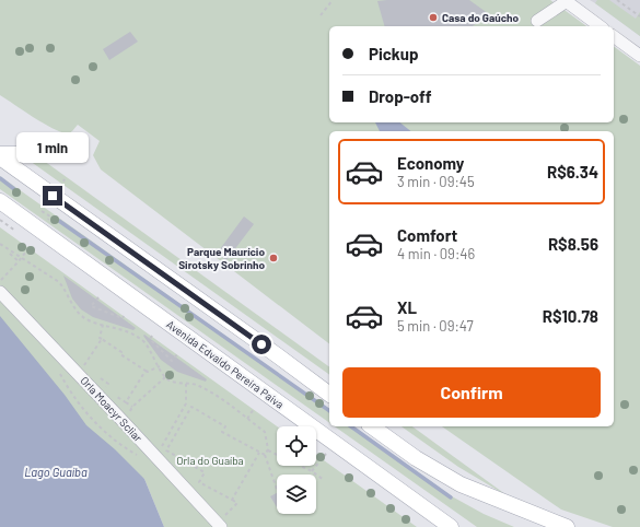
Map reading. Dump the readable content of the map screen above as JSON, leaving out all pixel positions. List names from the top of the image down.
{
  "streets": {
    "main road": ["Avenida Edvaldo Pereira Paiva"],
    "street": ["Orla Moacyr Scliar"]
  },
  "water": ["Lago Guaíba"],
  "parks": ["Orla do Guaíba"],
  "places": ["Casa do Gaúcho", "Parque Maurício Sirotsky Sobrinho"],
  "page": {
    "banner": ["Pickup", "Drop-off"],
    "bubble": "1 min",
    "list": [
      {
        "name": "Economy",
        "note": "3 min · 09:45",
        "value": "R$6.34"
      },
      {
        "name": "Comfort",
        "note": "4 min · 09:46",
        "value": "R$8.56"
      },
      {
        "name": "XL",
        "note": "5 min · 09:47",
        "value": "R$10.78"
      }
    ],
    "buttons": "Confirm"
  }
}
